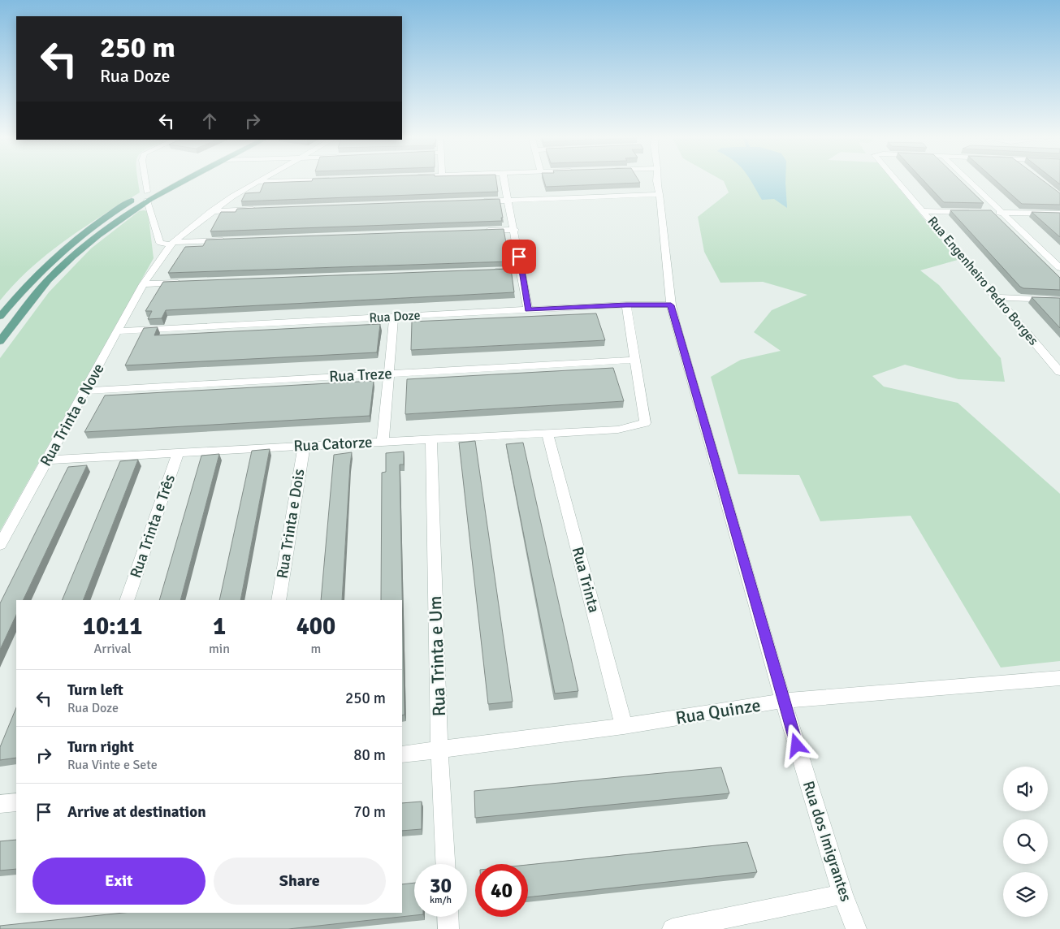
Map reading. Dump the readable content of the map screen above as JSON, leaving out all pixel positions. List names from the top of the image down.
{
  "streets": {
    "street": [
      "Rua Engenheiro Pedro Borges",
      "Rua Doze",
      "Rua Treze",
      "Rua Trinta e Nove",
      "Rua Catorze",
      "Rua Trinta e Dois",
      "Rua Trinta e Três",
      "Rua Trinta",
      "Rua Trinta e Um",
      "Rua Quinze",
      "Rua dos Imigrantes"
    ]
  },
  "crossings": [
    ["Rua Doze", "Rua Trinta e Nove"],
    ["Rua Doze", "Rua dos Imigrantes"],
    ["Rua Treze", "Rua Trinta e Nove"],
    ["Rua Treze", "Rua Catorze"],
    ["Rua Trinta e Nove", "Rua Catorze"],
    ["Rua Catorze", "Rua Trinta e Dois"],
    ["Rua Catorze", "Rua Trinta e Três"],
    ["Rua Catorze", "Rua Trinta"],
    ["Rua Catorze", "Rua Trinta e Um"],
    ["Rua Trinta", "Rua Quinze"],
    ["Rua Trinta e Um", "Rua Quinze"],
    ["Rua Quinze", "Rua dos Imigrantes"]
  ],
  "page": {
    "turn": ["250 m", "Rua Doze"],
    "eta": [
      "10:11",
      "Arrival",
      "1",
      "min",
      "400",
      "m"
    ],
    "list": [
      {
        "name": "Turn left",
        "note": "Rua Doze",
        "value": "250 m"
      },
      {
        "name": "Turn right",
        "note": "Rua Vinte e Sete",
        "value": "80 m"
      },
      {
        "name": "Arrive at destination",
        "value": "70 m"
      }
    ],
    "buttons": ["Exit", "Share"],
    "speed": "30 km/h",
    "limit": "40"
  }
}
